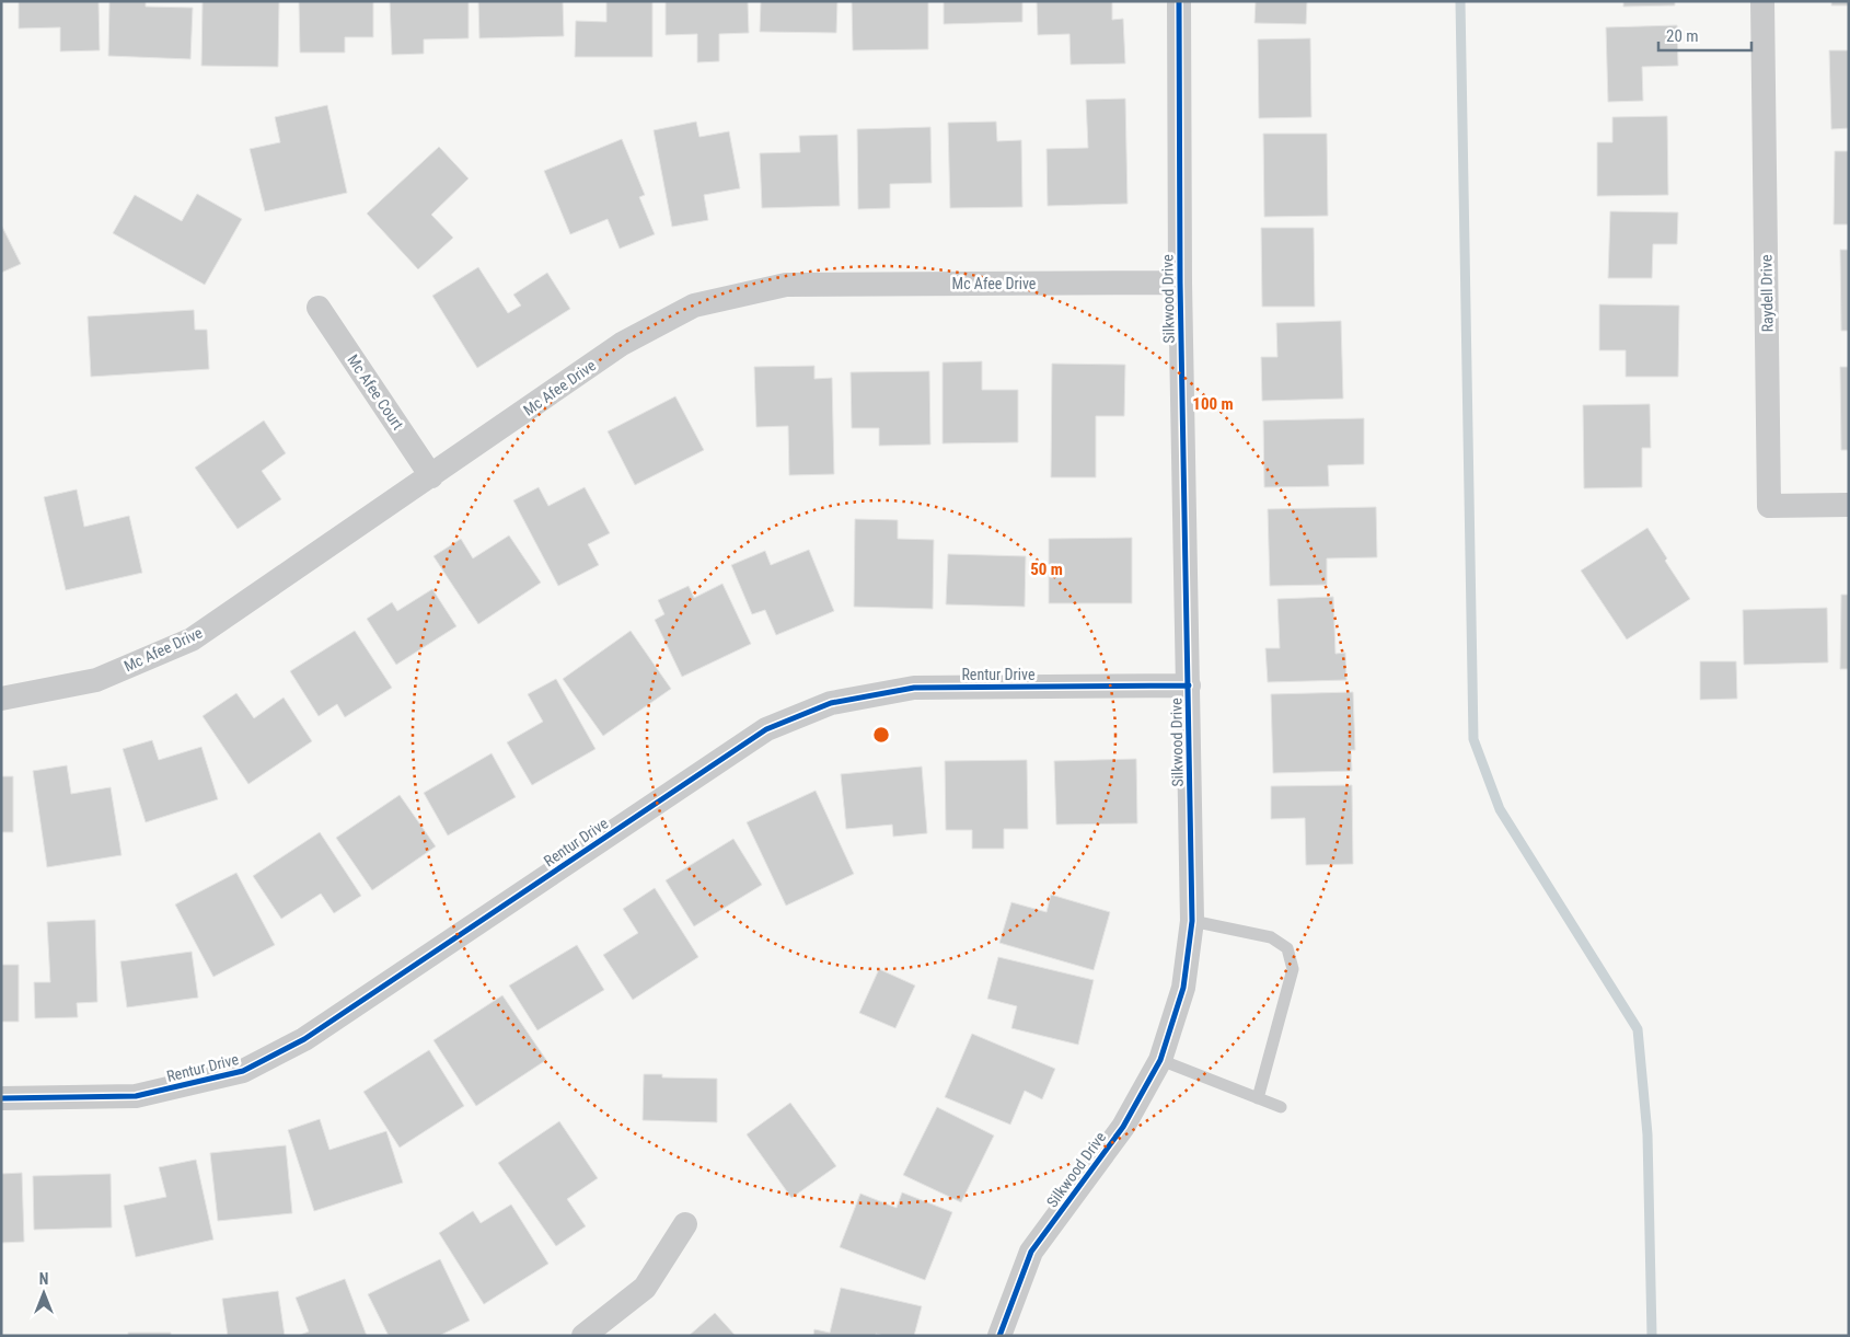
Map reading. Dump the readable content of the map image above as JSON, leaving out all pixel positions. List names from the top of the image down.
{
  "streets": {
    "street": [
      "Mc Afee Drive",
      "Raydell Drive",
      "Silkwood Drive",
      "Mc Afee Court",
      "Rentur Drive"
    ]
  },
  "crossings": [
    ["Mc Afee Drive", "Silkwood Drive"],
    ["Mc Afee Drive", "Mc Afee Court"],
    ["Silkwood Drive", "Rentur Drive"]
  ],
  "scale_bar": "20 m",
  "north": "top",
  "rings": ["100 m", "50 m"]
}
